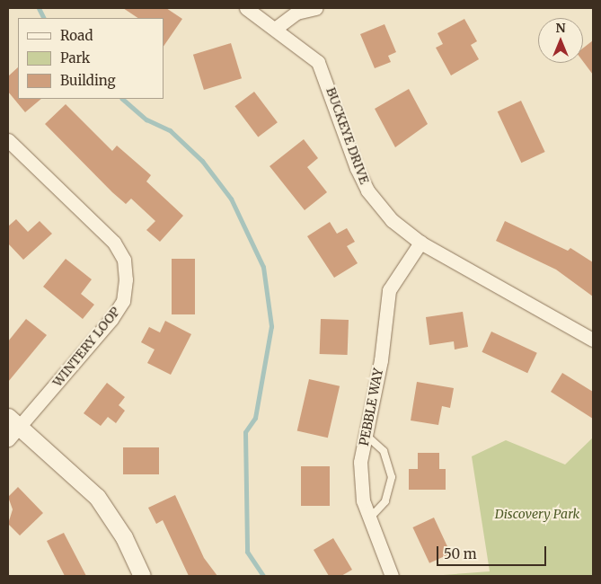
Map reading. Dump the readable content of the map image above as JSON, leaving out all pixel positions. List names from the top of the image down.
{
  "streets": {
    "street": ["BUCKEYE DRIVE", "WINTERY LOOP", "PEBBLE WAY"]
  },
  "crossings": [
    ["BUCKEYE DRIVE", "PEBBLE WAY"]
  ],
  "parks": ["Discovery Park"],
  "legend": ["Road", "Park", "Building"],
  "scale_bar": "50 m",
  "north": "top"
}
